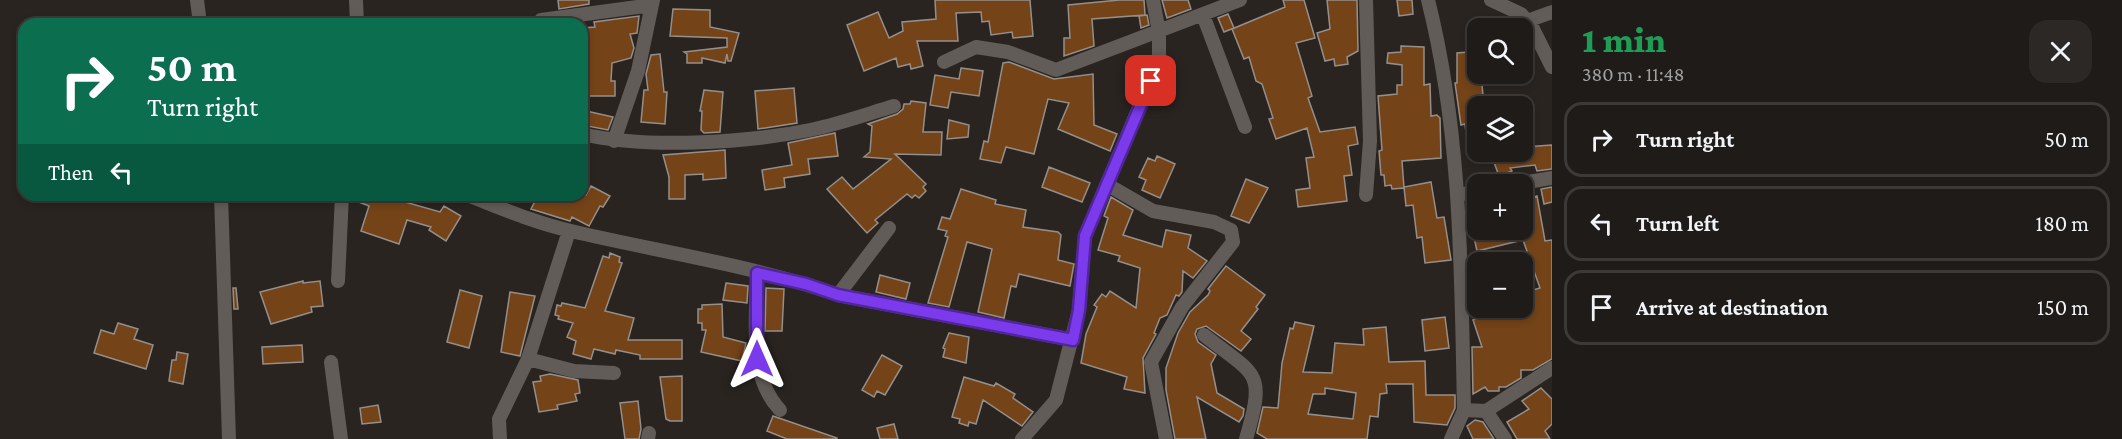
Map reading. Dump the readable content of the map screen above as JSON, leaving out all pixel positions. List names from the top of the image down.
{
  "page": {
    "heading": ["1 min", "380 m · 11:48"],
    "map_buttons": ["+", "−"],
    "turn": ["50 m", "Turn right"],
    "list": [
      {
        "name": "Turn right",
        "value": "50 m"
      },
      {
        "name": "Turn left",
        "value": "180 m"
      },
      {
        "name": "Arrive at destination",
        "value": "150 m"
      }
    ],
    "then": "Then"
  }
}
